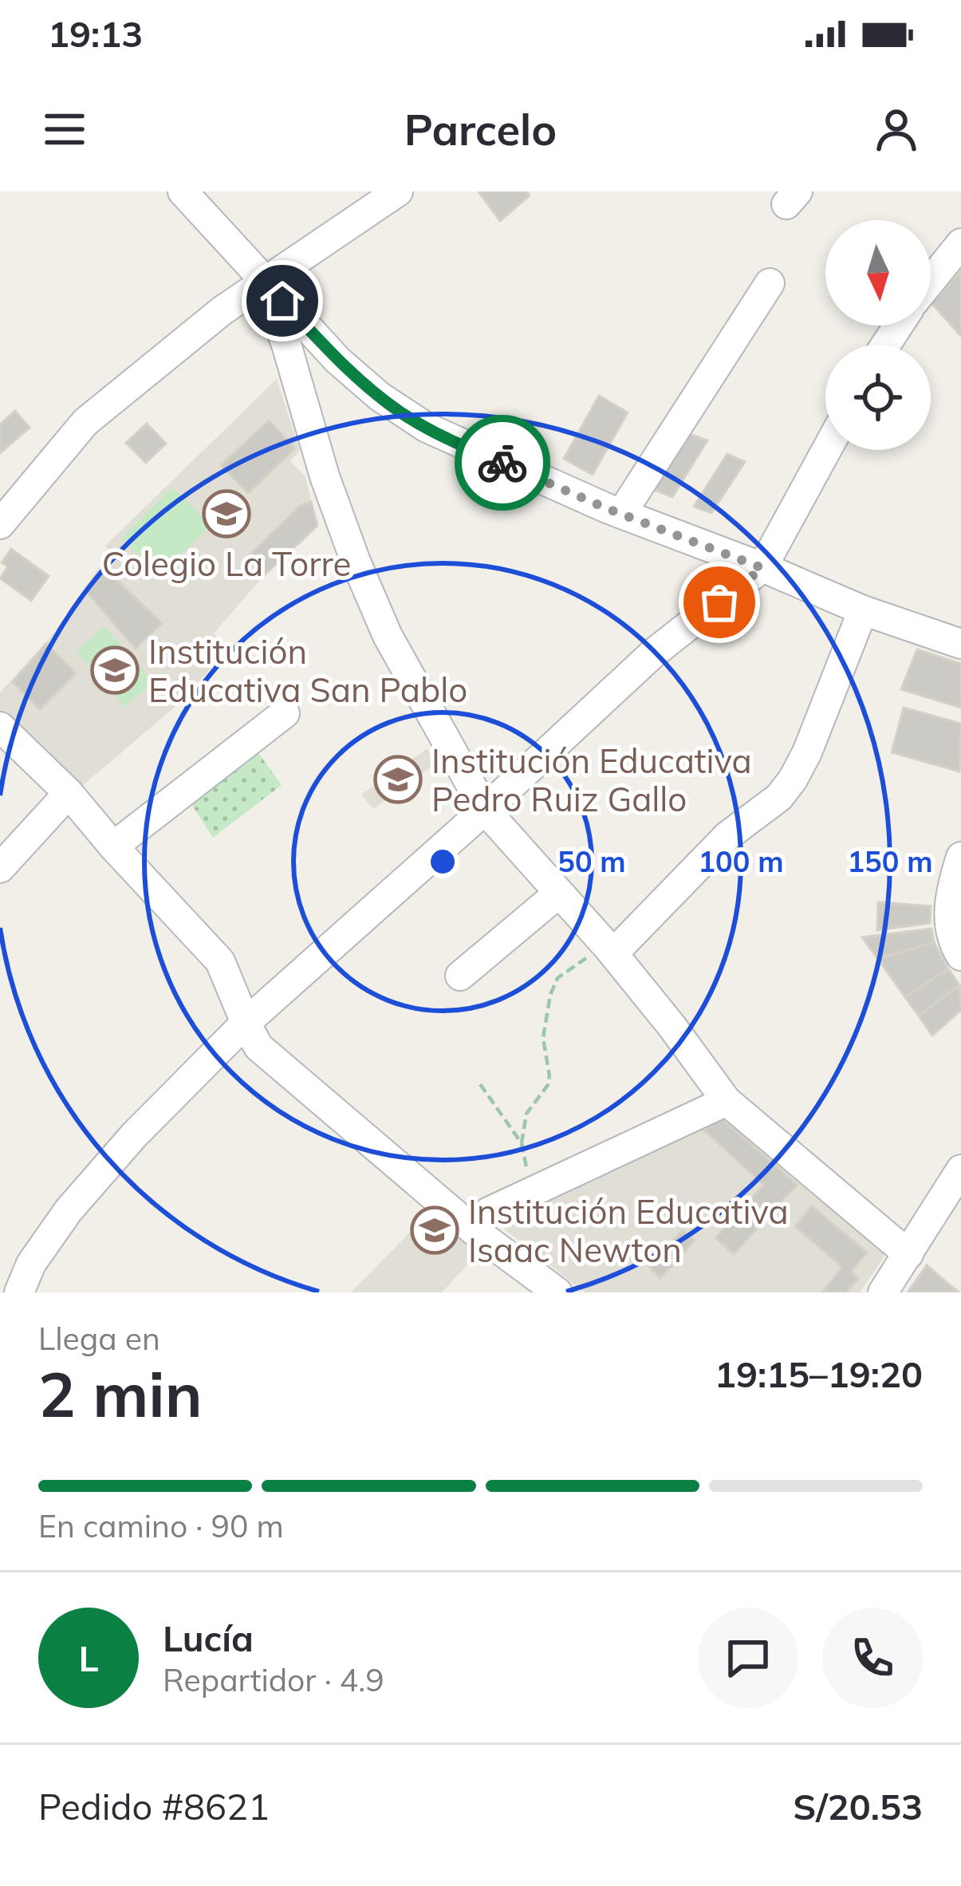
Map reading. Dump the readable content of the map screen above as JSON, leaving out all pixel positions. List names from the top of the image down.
{
  "places": {
    "school or university": [
      "Colegio La Torre",
      "Institución Educativa San Pablo",
      "Institución Educativa Pedro Ruiz Gallo",
      "Institución Educativa Isaac Newton"
    ]
  },
  "north": "bottom",
  "page": {
    "status": "19:13",
    "header": "Parcelo",
    "heading": ["2 min", "Llega en", "19:15–19:20"],
    "panel": [
      "Lucía",
      "Repartidor · 4.9",
      "Pedido #8621",
      "S/20.53"
    ],
    "bar": "En camino · 90 m",
    "round": "L"
  },
  "rings": ["50 m", "100 m", "150 m"]
}
